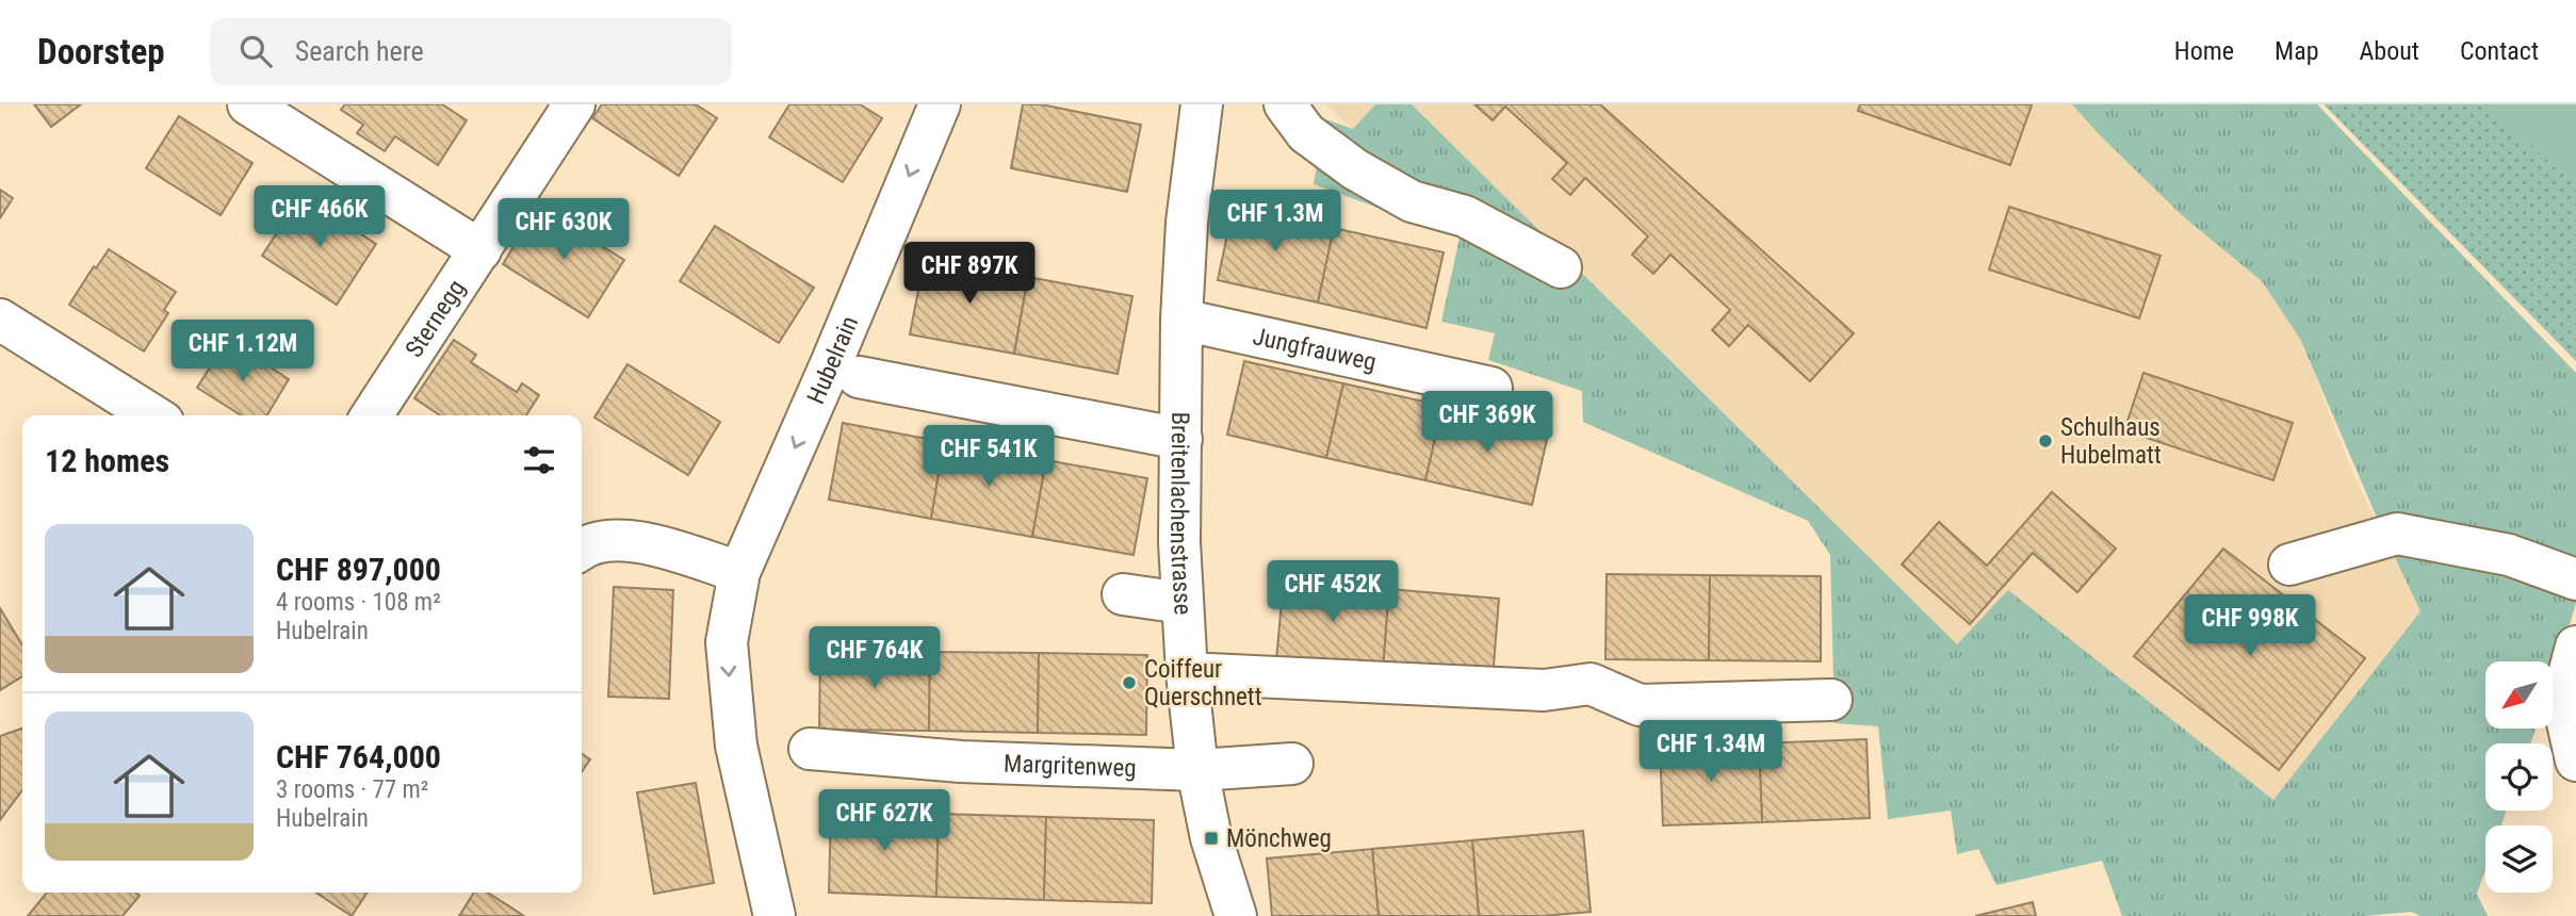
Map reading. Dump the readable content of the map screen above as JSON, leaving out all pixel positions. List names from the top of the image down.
{
  "streets": {
    "street": [
      "Sternegg",
      "Jungfrauweg",
      "Hubelrain",
      "Breitenlachenstrasse",
      "Margritenweg"
    ]
  },
  "crossings": [
    ["Jungfrauweg", "Breitenlachenstrasse"],
    ["Breitenlachenstrasse", "Margritenweg"]
  ],
  "one_way": ["Hubelrain"],
  "places": {
    "other": ["Schulhaus Hubelmatt", "Coiffeur Querschnett"],
    "transit": ["Mönchweg"]
  },
  "north": "bottom left",
  "page": {
    "header": "Doorstep",
    "search": "Search here",
    "nav": [
      "Home",
      "Map",
      "About",
      "Contact"
    ],
    "price": [
      "CHF 466K",
      "CHF 1.3M",
      "CHF 630K",
      "CHF 897K",
      "CHF 1.12M",
      "CHF 369K",
      "CHF 541K",
      "CHF 452K",
      "CHF 998K",
      "CHF 764K",
      "CHF 1.34M",
      "CHF 627K"
    ],
    "heading": "12 homes",
    "list": [
      {
        "name": "CHF 897,000",
        "note": "4 rooms · 108 m² · Hubelrain"
      },
      {
        "name": "CHF 764,000",
        "note": "3 rooms · 77 m² · Hubelrain"
      }
    ]
  }
}
